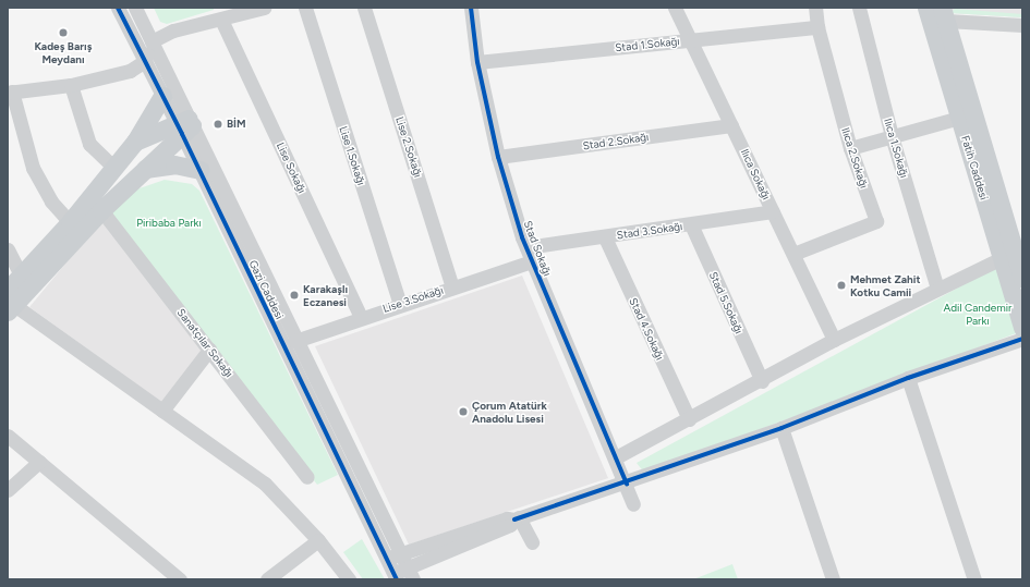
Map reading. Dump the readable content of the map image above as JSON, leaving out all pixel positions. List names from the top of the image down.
{
  "streets": {
    "main road": ["Fatih Caddesi"],
    "street": [
      "Stad 1.Sokağı",
      "Stad 2.Sokağı",
      "Lise 2.Sokağı",
      "Ilıca 1.Sokağı",
      "Lise 1.Sokağı",
      "Ilıca 2.Sokağı",
      "Lise Sokağı",
      "Ilıca Sokağı",
      "Stad 3.Sokağı",
      "Stad Sokağı",
      "Gazi Caddesi",
      "Lise 3.Sokağı",
      "Stad 5.Sokağı",
      "Stad 4.Sokağı",
      "Sanatçılar Sokağı"
    ]
  },
  "crossings": [
    ["Stad 1.Sokağı", "Ilıca 2.Sokağı"],
    ["Stad 1.Sokağı", "Ilıca Sokağı"],
    ["Stad 1.Sokağı", "Stad Sokağı"],
    ["Stad 2.Sokağı", "Ilıca Sokağı"],
    ["Stad 2.Sokağı", "Stad Sokağı"],
    ["Lise 2.Sokağı", "Lise 3.Sokağı"],
    ["Lise 1.Sokağı", "Lise 3.Sokağı"],
    ["Ilıca 2.Sokağı", "Ilıca Sokağı"],
    ["Lise Sokağı", "Lise 3.Sokağı"],
    ["Ilıca Sokağı", "Stad 3.Sokağı"],
    ["Stad 3.Sokağı", "Stad Sokağı"],
    ["Stad 3.Sokağı", "Stad 5.Sokağı"],
    ["Stad 3.Sokağı", "Stad 4.Sokağı"],
    ["Stad Sokağı", "Lise 3.Sokağı"],
    ["Gazi Caddesi", "Lise 3.Sokağı"]
  ],
  "parks": ["Piribaba Parkı", "Adil Candemir Parkı"],
  "places": [
    "Kadeş Barış Meydanı",
    "BİM",
    "Mehmet Zahit Kotku Camii",
    "Karakaşlı Eczanesi",
    "Çorum Atatürk Anadolu Lisesi"
  ]
}
